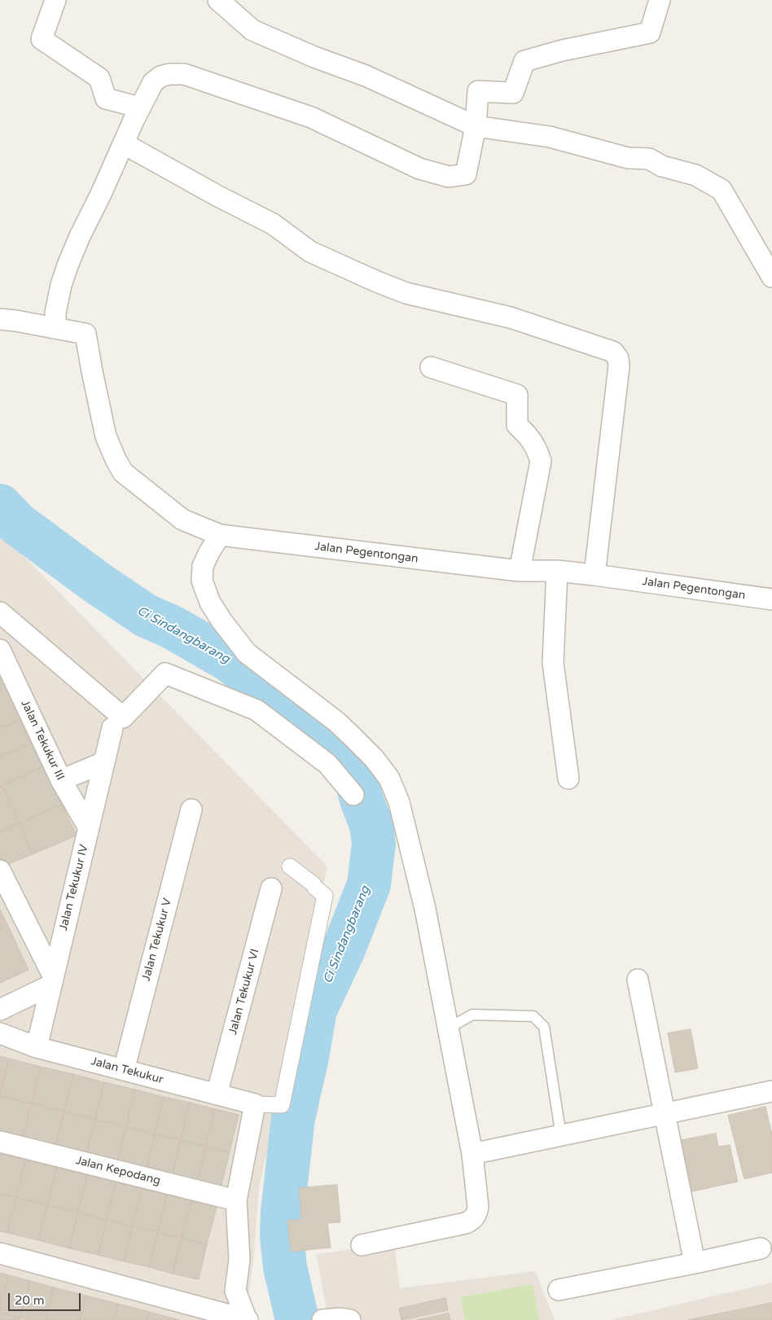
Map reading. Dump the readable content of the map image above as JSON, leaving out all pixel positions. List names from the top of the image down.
{
  "streets": {
    "street": [
      "Jalan Pegentongan",
      "Jalan Tekukur III",
      "Jalan Tekukur IV",
      "Jalan Tekukur V",
      "Jalan Tekukur VI",
      "Jalan Tekukur",
      "Jalan Kepodang"
    ]
  },
  "crossings": [
    ["Jalan Tekukur III", "Jalan Tekukur IV"],
    ["Jalan Tekukur IV", "Jalan Tekukur"],
    ["Jalan Tekukur V", "Jalan Tekukur"],
    ["Jalan Tekukur VI", "Jalan Tekukur"]
  ],
  "water": ["Ci Sindangbarang"],
  "scale_bar": "20 m"
}
